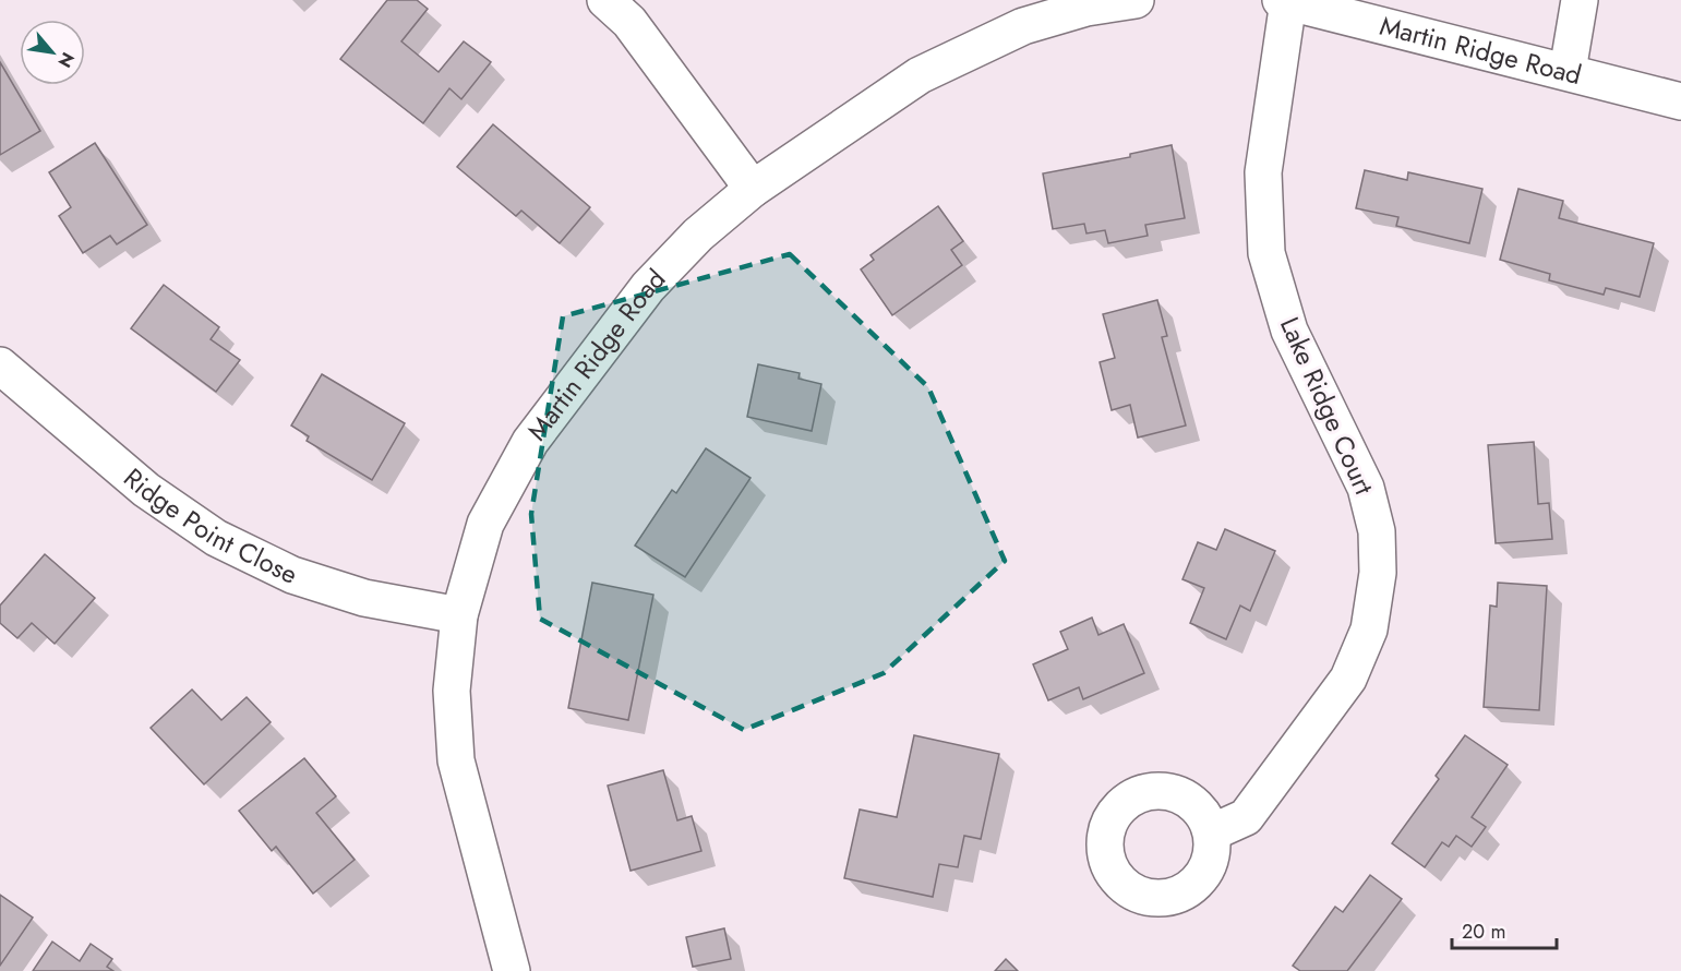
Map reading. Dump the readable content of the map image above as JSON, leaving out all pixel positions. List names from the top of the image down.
{
  "streets": {
    "street": ["Martin Ridge Road", "Lake Ridge Court", "Ridge Point Close"]
  },
  "crossings": [
    ["Martin Ridge Road", "Lake Ridge Court"],
    ["Martin Ridge Road", "Ridge Point Close"]
  ],
  "scale_bar": "20 m",
  "north": "bottom right"
}
